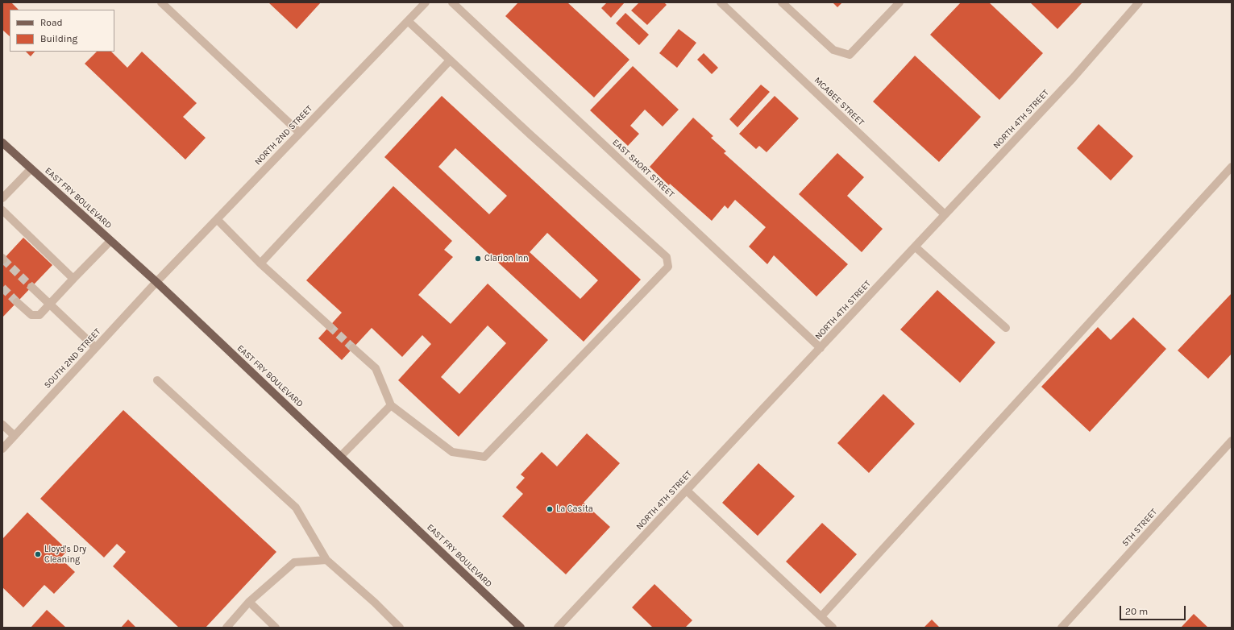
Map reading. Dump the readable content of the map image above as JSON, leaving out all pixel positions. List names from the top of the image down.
{
  "streets": {
    "main road": ["EAST FRY BOULEVARD"],
    "street": [
      "MCABEE STREET",
      "NORTH 4TH STREET",
      "NORTH 2ND STREET",
      "EAST SHORT STREET",
      "SOUTH 2ND STREET",
      "5TH STREET"
    ]
  },
  "crossings": [
    ["MCABEE STREET", "NORTH 4TH STREET"],
    ["NORTH 4TH STREET", "EAST SHORT STREET"],
    ["NORTH 2ND STREET", "EAST FRY BOULEVARD"],
    ["NORTH 2ND STREET", "SOUTH 2ND STREET"],
    ["EAST FRY BOULEVARD", "SOUTH 2ND STREET"]
  ],
  "places": ["Clarion Inn", "La Casita", "Lloyd's Dry Cleaning"],
  "legend": ["Road", "Building"],
  "scale_bar": "20 m"
}
